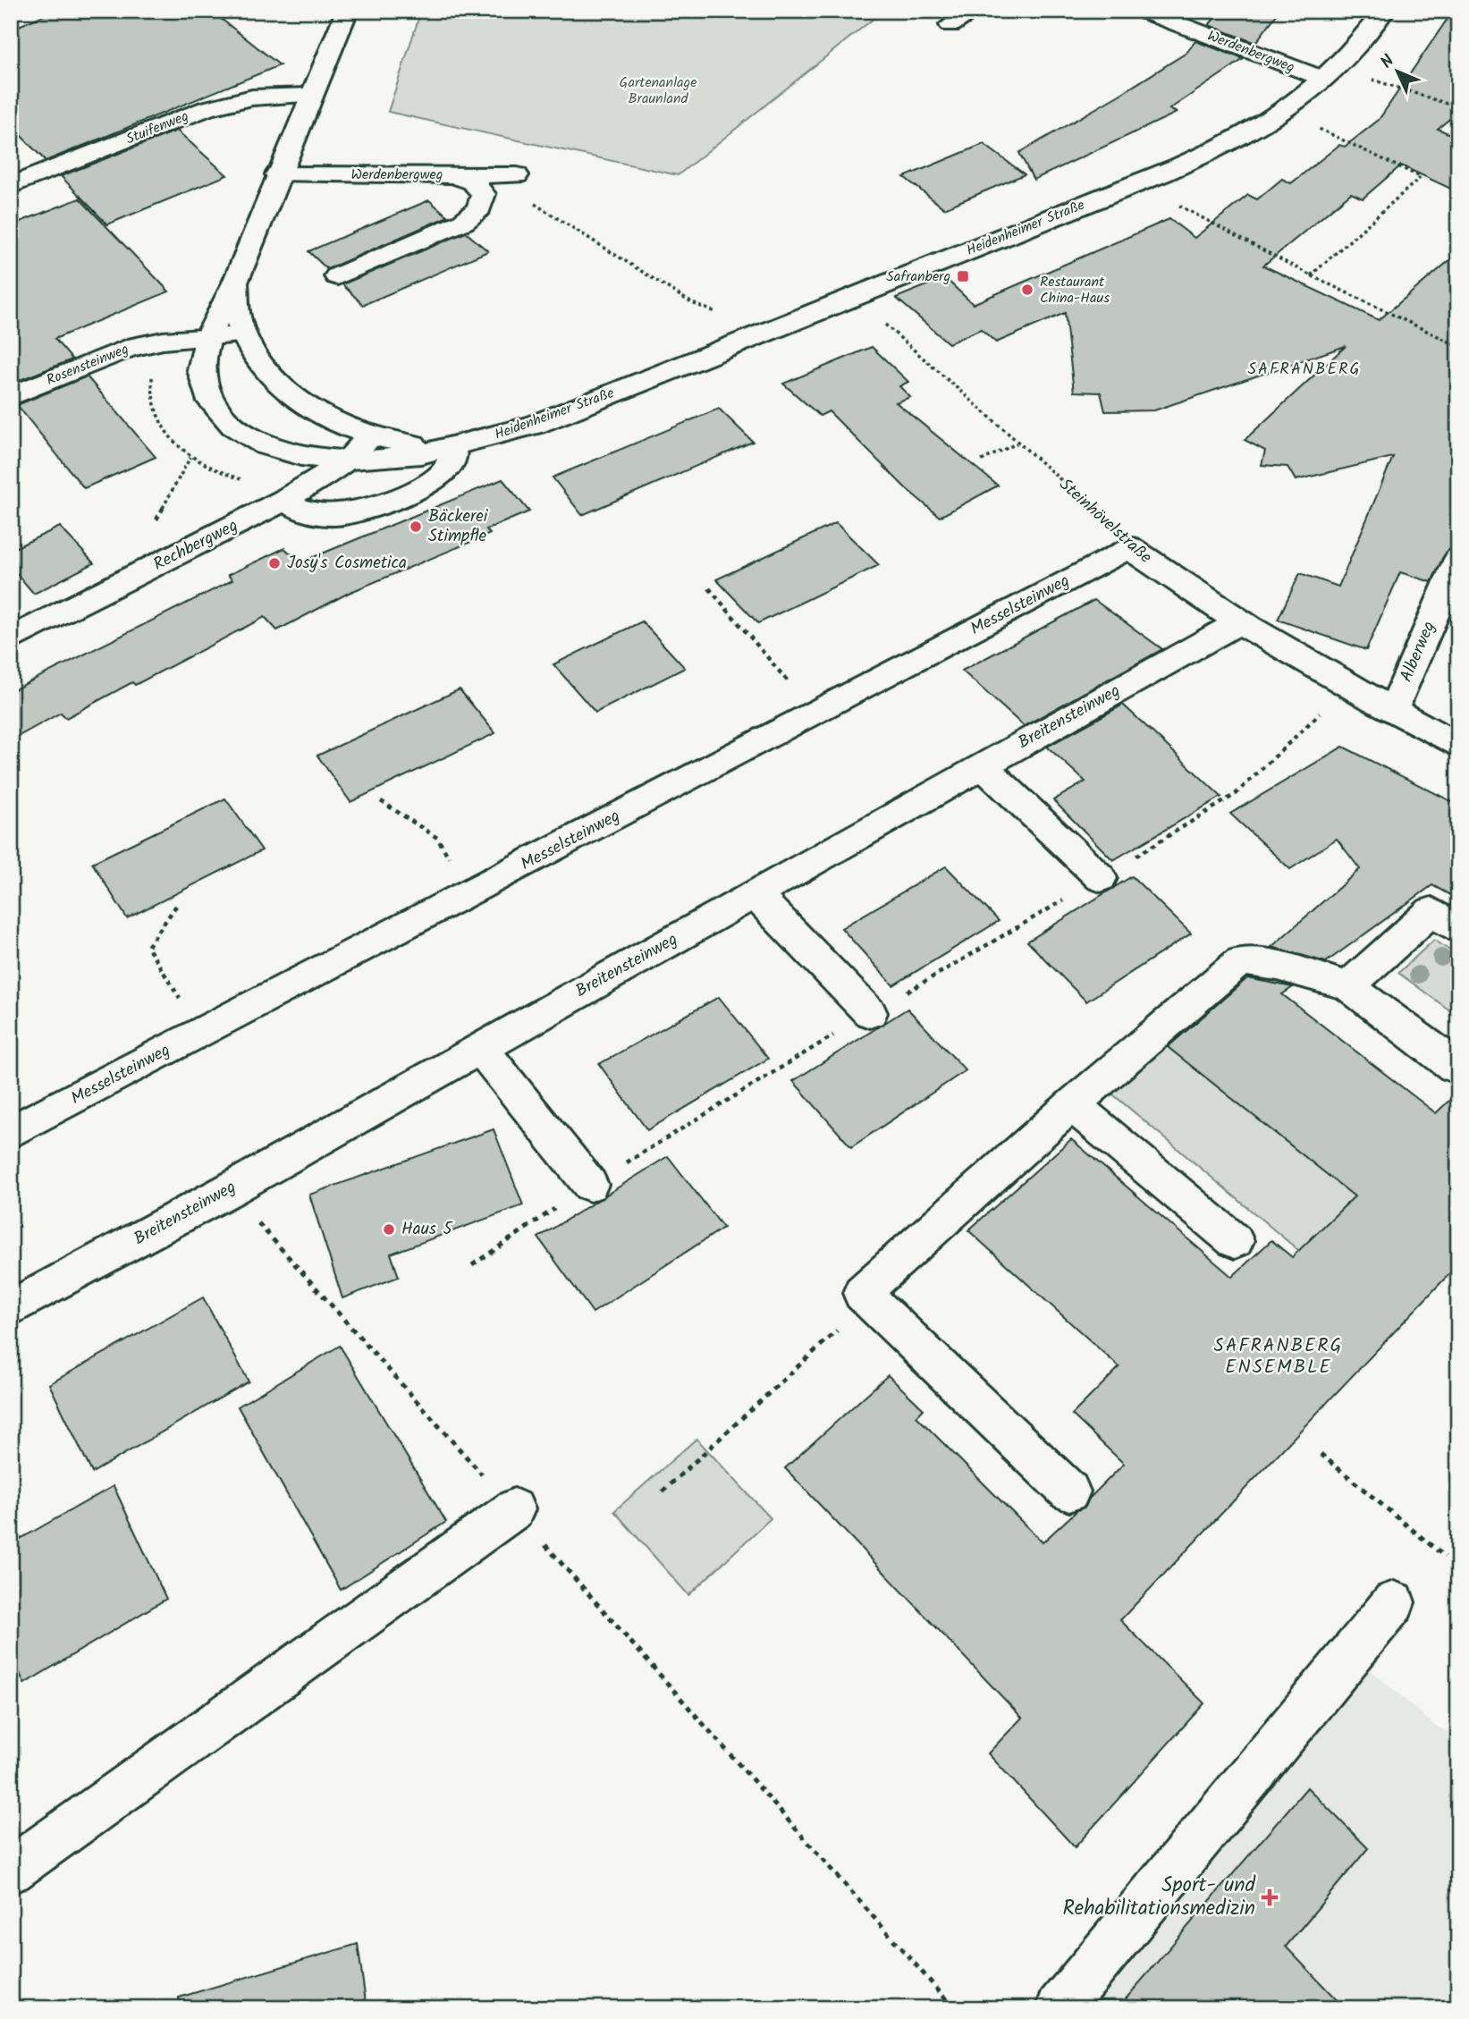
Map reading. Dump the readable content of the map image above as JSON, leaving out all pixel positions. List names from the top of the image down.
{
  "streets": {
    "street": [
      "Werdenbergweg",
      "Stuifenweg",
      "Heidenheimer Straße",
      "Rosensteinweg",
      "Steinhövelstraße",
      "Rechbergweg",
      "Messelsteinweg",
      "Alberweg",
      "Breitensteinweg"
    ]
  },
  "crossings": [
    ["Werdenbergweg", "Heidenheimer Straße"],
    ["Stuifenweg", "Heidenheimer Straße"],
    ["Heidenheimer Straße", "Rosensteinweg"],
    ["Heidenheimer Straße", "Rechbergweg"],
    ["Steinhövelstraße", "Messelsteinweg"],
    ["Steinhövelstraße", "Alberweg"],
    ["Steinhövelstraße", "Breitensteinweg"]
  ],
  "districts": ["SAFRANBERG", "SAFRANBERG ENSEMBLE"],
  "parks": ["Gartenanlage Braunland"],
  "places": {
    "transit": ["Safranberg"],
    "other": [
      "Restaurant China-Haus",
      "Bäckerei Stimpfle",
      "Josy's Cosmetica",
      "Haus 5"
    ],
    "health": ["Sport- und Rehabilitationsmedizin"]
  },
  "north": "top left"
}
